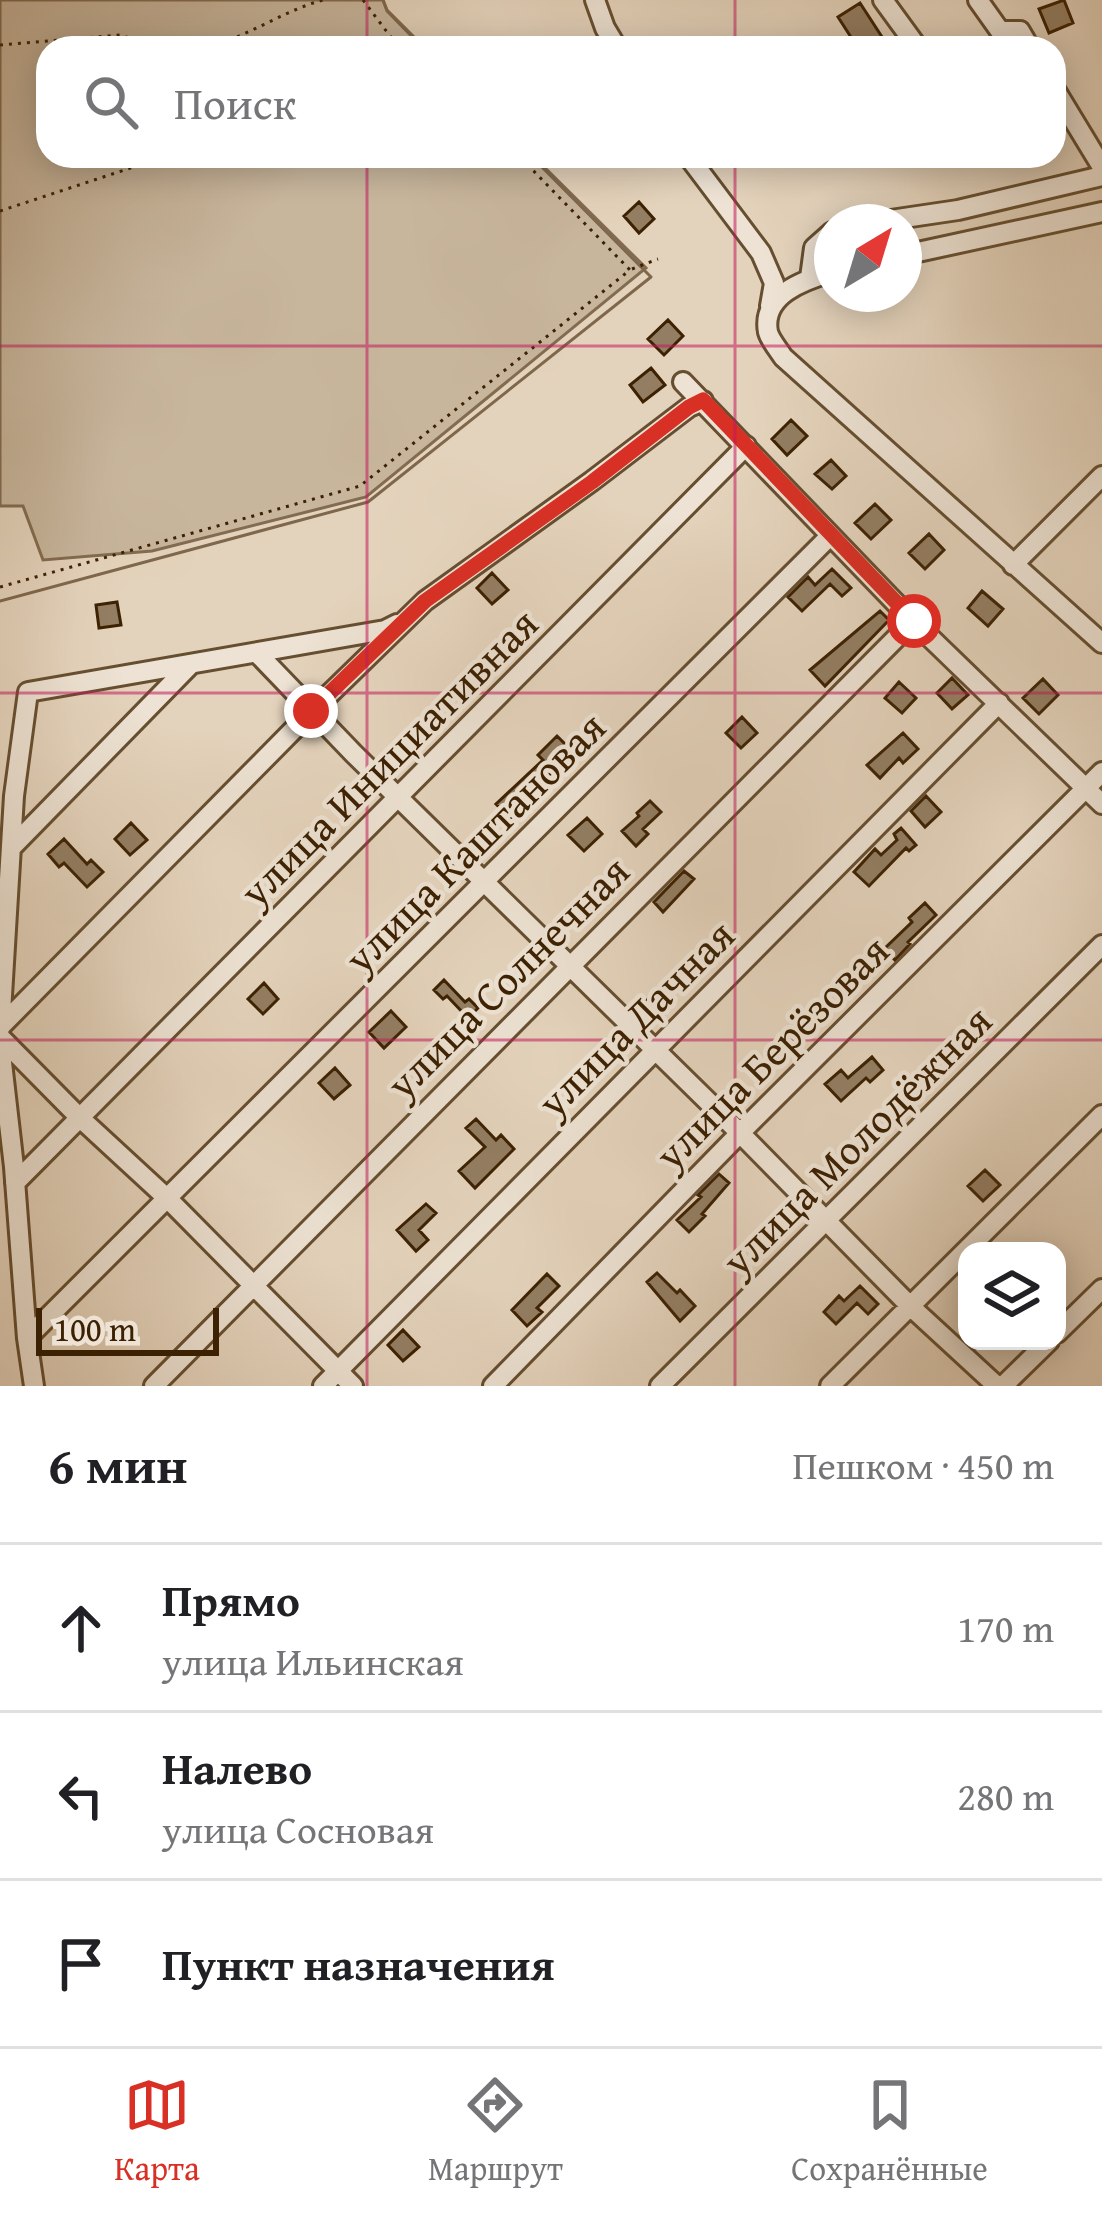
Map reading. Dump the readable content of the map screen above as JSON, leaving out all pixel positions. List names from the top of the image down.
{
  "streets": {
    "street": [
      "улица Инициативная",
      "улица Каштановая",
      "улица Солнечная",
      "улица Дачная",
      "улица Берёзовая",
      "улица Молодёжная"
    ]
  },
  "scale_bar": "100 m",
  "north": "top right",
  "page": {
    "search": "Поиск",
    "scale": "100 m",
    "heading": ["6 мин", "Пешком · 450 m"],
    "list": [
      ["Прямо", "улица Ильинская", "170 m"],
      ["Налево", "улица Сосновая", "280 m"],
      "Пункт назначения"
    ],
    "nav": ["Карта", "Маршрут", "Сохранённые"]
  }
}
